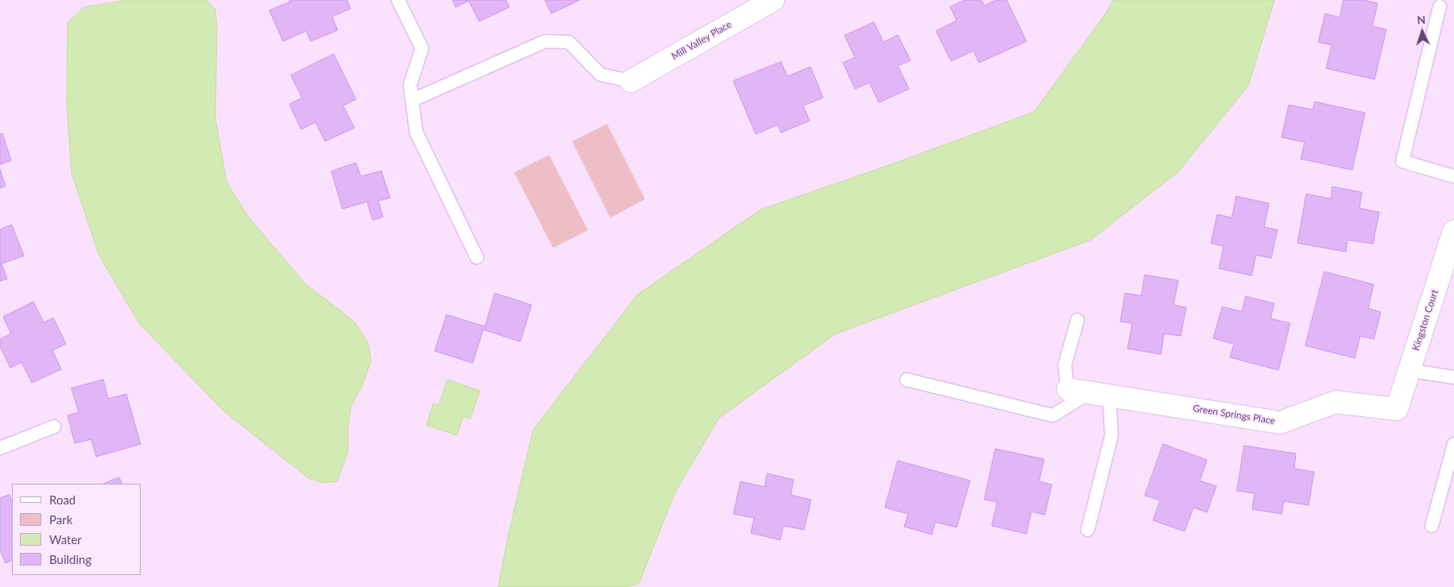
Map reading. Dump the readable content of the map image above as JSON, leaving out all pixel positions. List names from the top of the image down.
{
  "streets": {
    "street": ["Mill Valley Place", "Kingston Court", "Green Springs Place"]
  },
  "crossings": [
    ["Kingston Court", "Green Springs Place"]
  ],
  "legend": [
    "Road",
    "Park",
    "Water",
    "Building"
  ],
  "north": "top"
}
